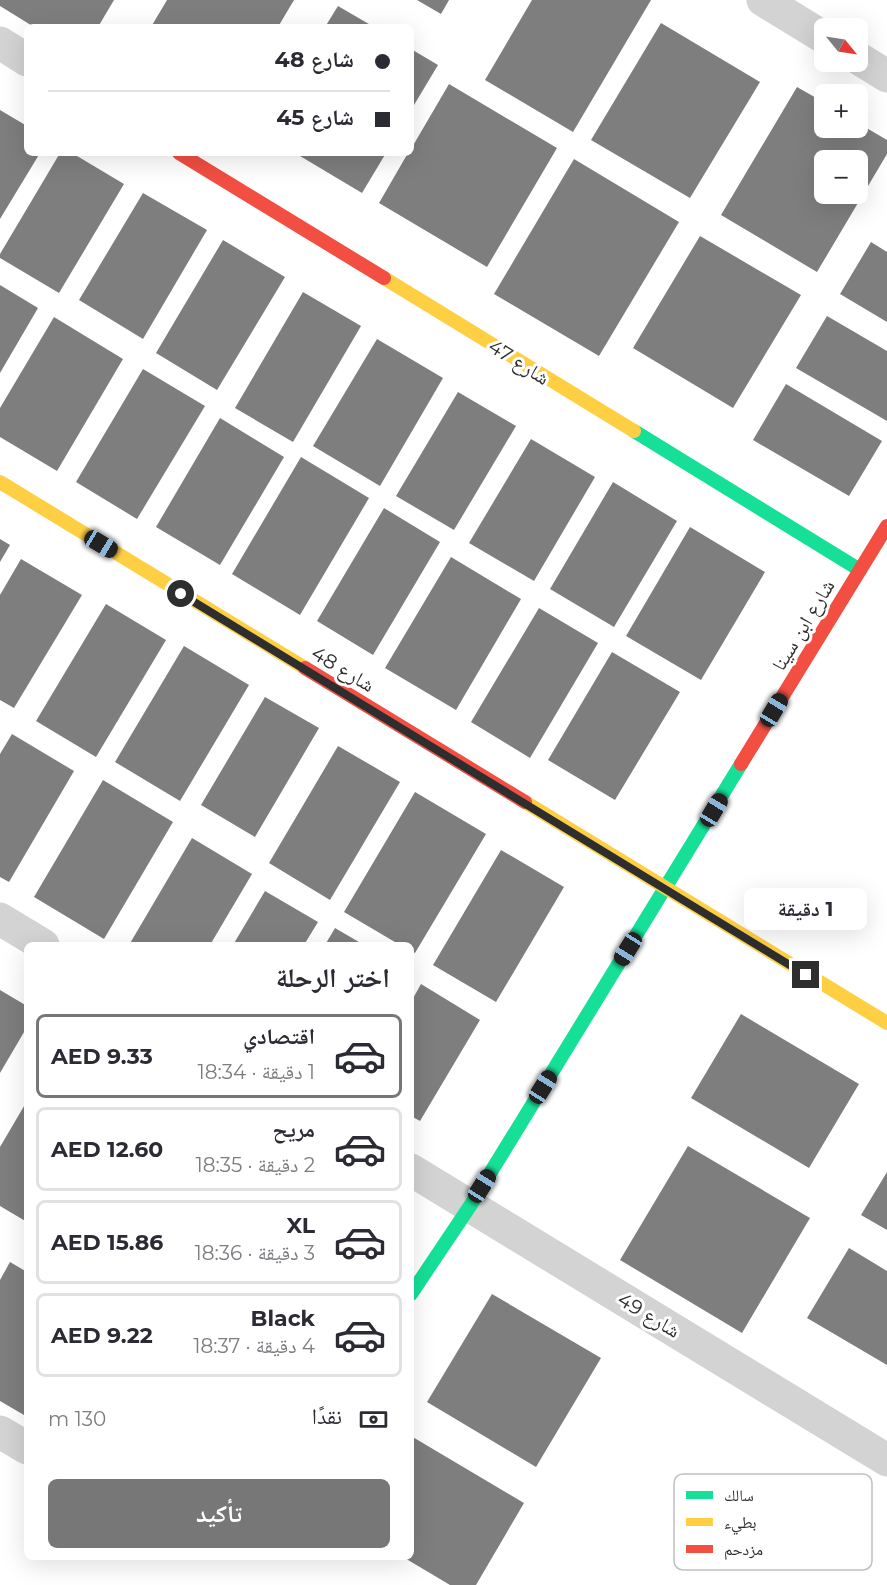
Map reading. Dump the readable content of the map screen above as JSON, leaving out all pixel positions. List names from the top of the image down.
{
  "streets": {
    "street": [
      "شارع 47",
      "شارع ابن سينا",
      "شارع 48",
      "شارع 49"
    ]
  },
  "crossings": [
    ["شارع 47", "شارع ابن سينا"],
    ["شارع ابن سينا", "شارع 48"],
    ["شارع ابن سينا", "شارع 49"]
  ],
  "legend": ["سالك", "بطيء", "مزدحم"],
  "north": "bottom right",
  "page": {
    "map_buttons": ["+", "−"],
    "banner": ["شارع 48", "شارع 45"],
    "bubble": "1 دقيقة",
    "heading": "اختر الرحلة",
    "list": [
      {
        "name": "اقتصادي",
        "note": "1 دقيقة · 18:34",
        "value": "AED 9.33"
      },
      {
        "name": "مريح",
        "note": "2 دقيقة · 18:35",
        "value": "AED 12.60"
      },
      {
        "name": "XL",
        "note": "3 دقيقة · 18:36",
        "value": "AED 15.86"
      },
      {
        "name": "Black",
        "note": "4 دقيقة · 18:37",
        "value": "AED 9.22"
      }
    ],
    "pay": ["نقدًا", "130 m"],
    "buttons": "تأكيد"
  }
}
